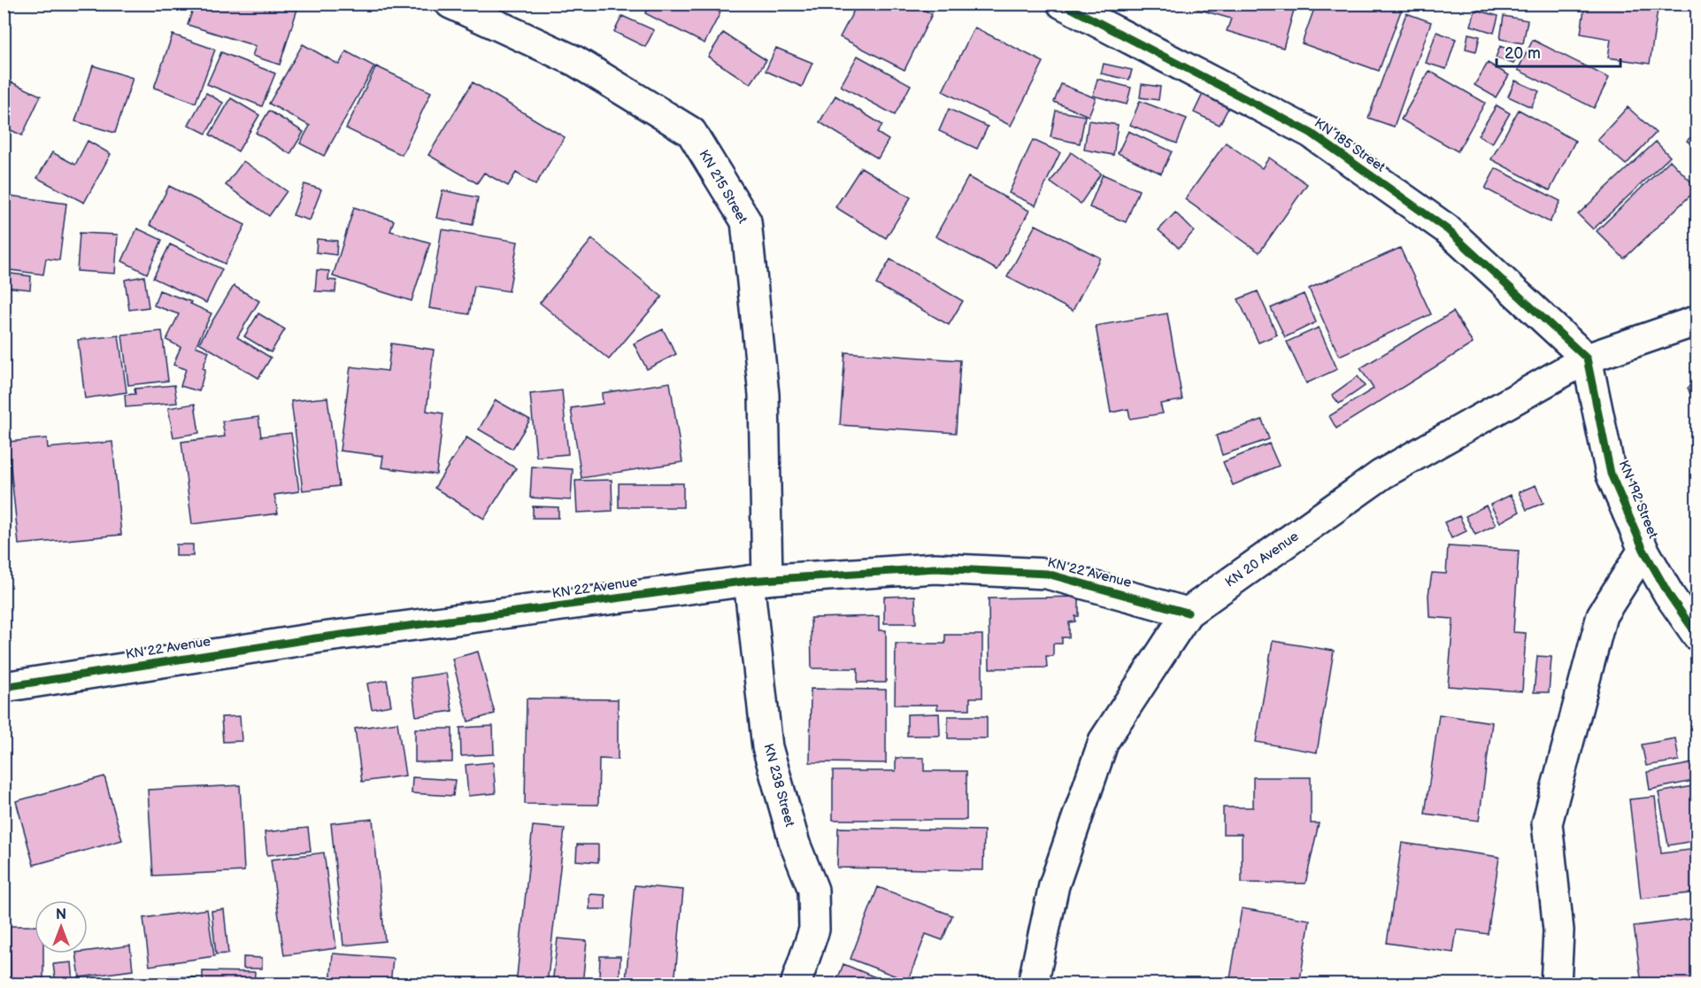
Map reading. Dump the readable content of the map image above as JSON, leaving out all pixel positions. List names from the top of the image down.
{
  "streets": {
    "street": [
      "KN 185 Street",
      "KN 215 Street",
      "KN 192 Street",
      "KN 20 Avenue",
      "KN 22 Avenue",
      "KN 238 Street"
    ]
  },
  "crossings": [
    ["KN 185 Street", "KN 192 Street"],
    ["KN 185 Street", "KN 20 Avenue"],
    ["KN 215 Street", "KN 22 Avenue"],
    ["KN 215 Street", "KN 238 Street"],
    ["KN 192 Street", "KN 20 Avenue"],
    ["KN 20 Avenue", "KN 22 Avenue"],
    ["KN 22 Avenue", "KN 238 Street"]
  ],
  "scale_bar": "20 m",
  "north": "top"
}
